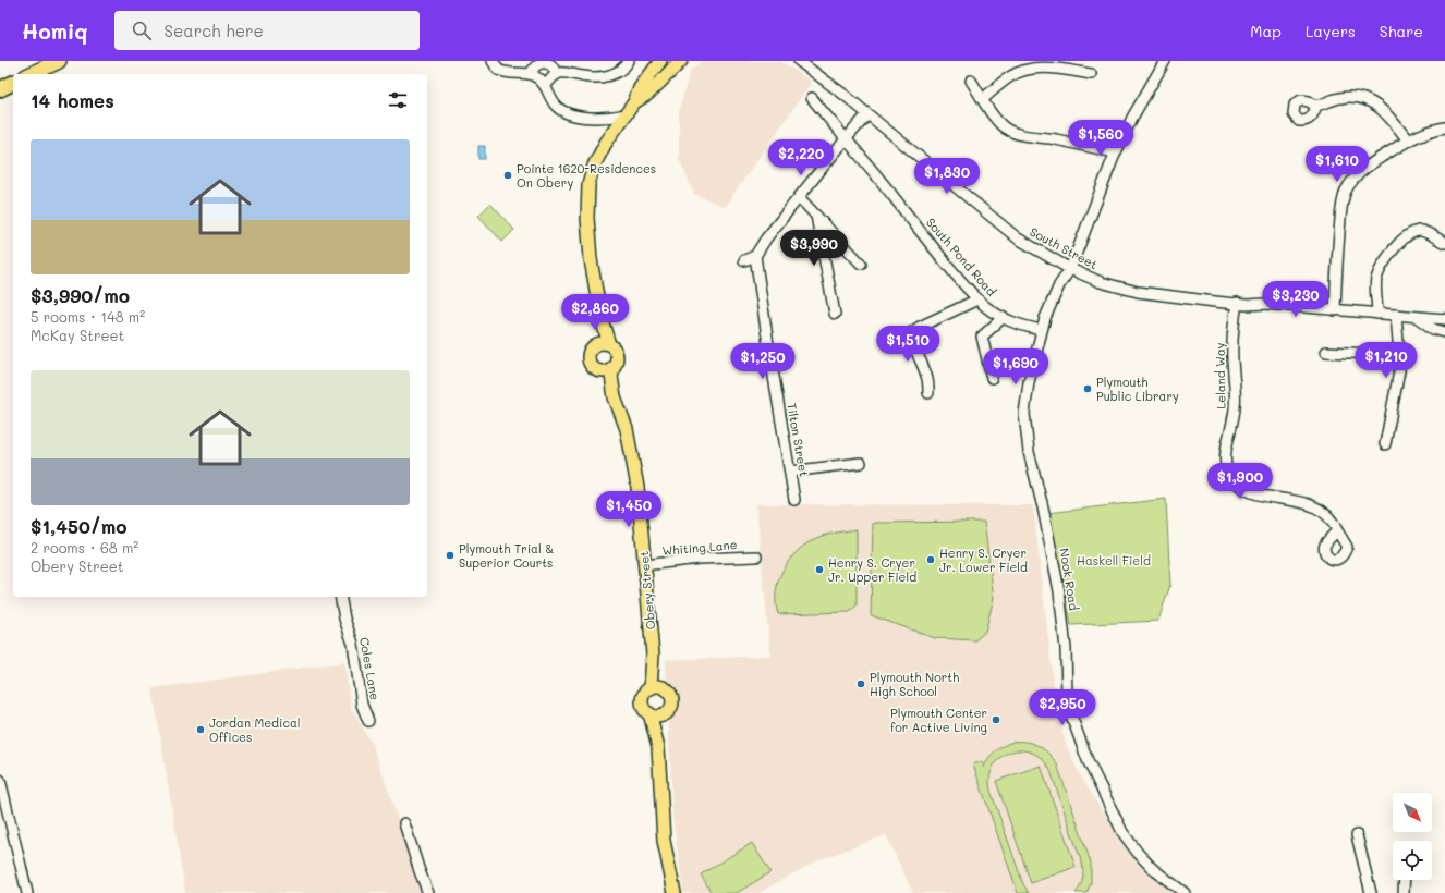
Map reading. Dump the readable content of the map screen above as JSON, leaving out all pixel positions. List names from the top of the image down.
{
  "streets": {
    "main road": ["Obery Street"],
    "street": [
      "South Street",
      "South Pond Road",
      "Leland Way",
      "Tilton Street",
      "Whiting Lane",
      "Nook Road",
      "Coles Lane"
    ]
  },
  "crossings": [
    ["South Street", "Leland Way"],
    ["South Street", "Nook Road"],
    ["South Pond Road", "Nook Road"],
    ["Whiting Lane", "Obery Street"]
  ],
  "parks": ["Haskell Field"],
  "places": [
    "Pointe 1620-Residences On Obery",
    "Plymouth Public Library",
    "Plymouth Trial & Superior Courts",
    "Henry S. Cryer Jr. Lower Field",
    "Henry S. Cryer Jr. Upper Field",
    "Plymouth North High School",
    "Plymouth Center for Active Living",
    "Jordan Medical Offices"
  ],
  "north": "bottom right",
  "page": {
    "header": "Homiq",
    "search": "Search here",
    "nav": ["Map", "Layers", "Share"],
    "heading": "14 homes",
    "price": [
      "$1,560",
      "$2,220",
      "$1,610",
      "$1,830",
      "$3,990",
      "$3,230",
      "$2,860",
      "$1,510",
      "$1,210",
      "$1,250",
      "$1,690",
      "$1,900",
      "$1,450",
      "$2,950"
    ],
    "list": [
      {
        "name": "$3,990/mo",
        "note": "5 rooms · 148 m² · McKay Street"
      },
      {
        "name": "$1,450/mo",
        "note": "2 rooms · 68 m² · Obery Street"
      }
    ]
  }
}
